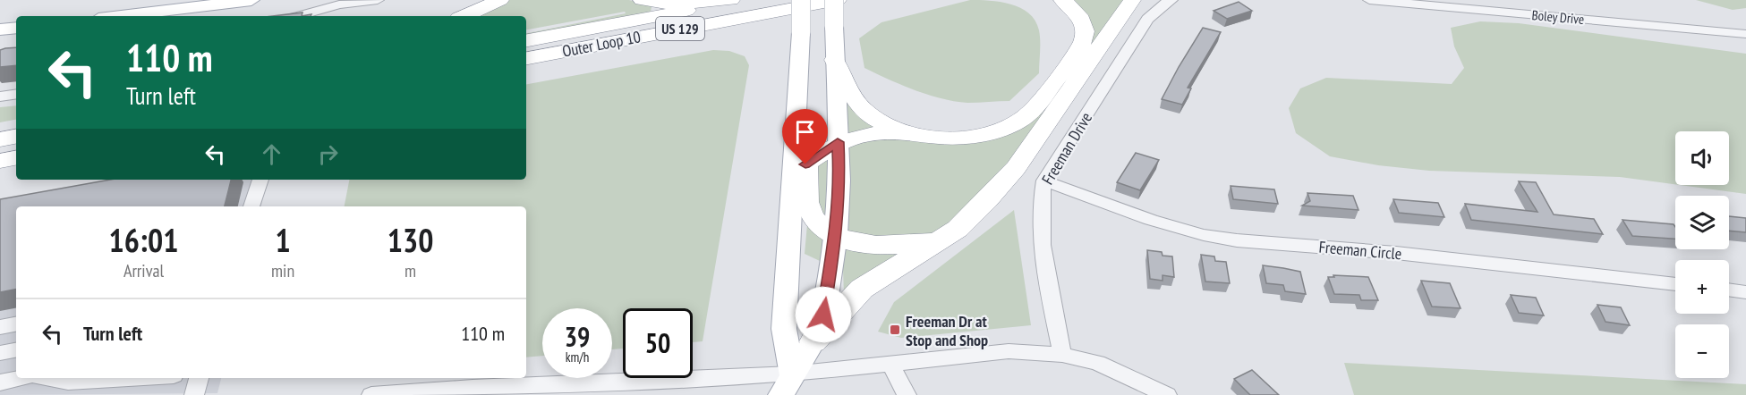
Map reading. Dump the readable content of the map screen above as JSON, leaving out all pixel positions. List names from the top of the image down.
{
  "streets": {
    "highway": ["US 129", "Outer Loop 10"],
    "street": ["Boley Drive", "Freeman Drive", "Freeman Circle"]
  },
  "crossings": [
    ["Freeman Drive", "Freeman Circle"]
  ],
  "places": {
    "transit": ["Freeman Dr at Stop and Shop"]
  },
  "page": {
    "turn": ["110 m", "Turn left"],
    "map_buttons": ["+", "−"],
    "eta": [
      "16:01",
      "Arrival",
      "1",
      "min",
      "130",
      "m"
    ],
    "list": [
      {
        "name": "Turn left",
        "value": "110 m"
      }
    ],
    "speed": "39 km/h",
    "limit": "50"
  }
}
